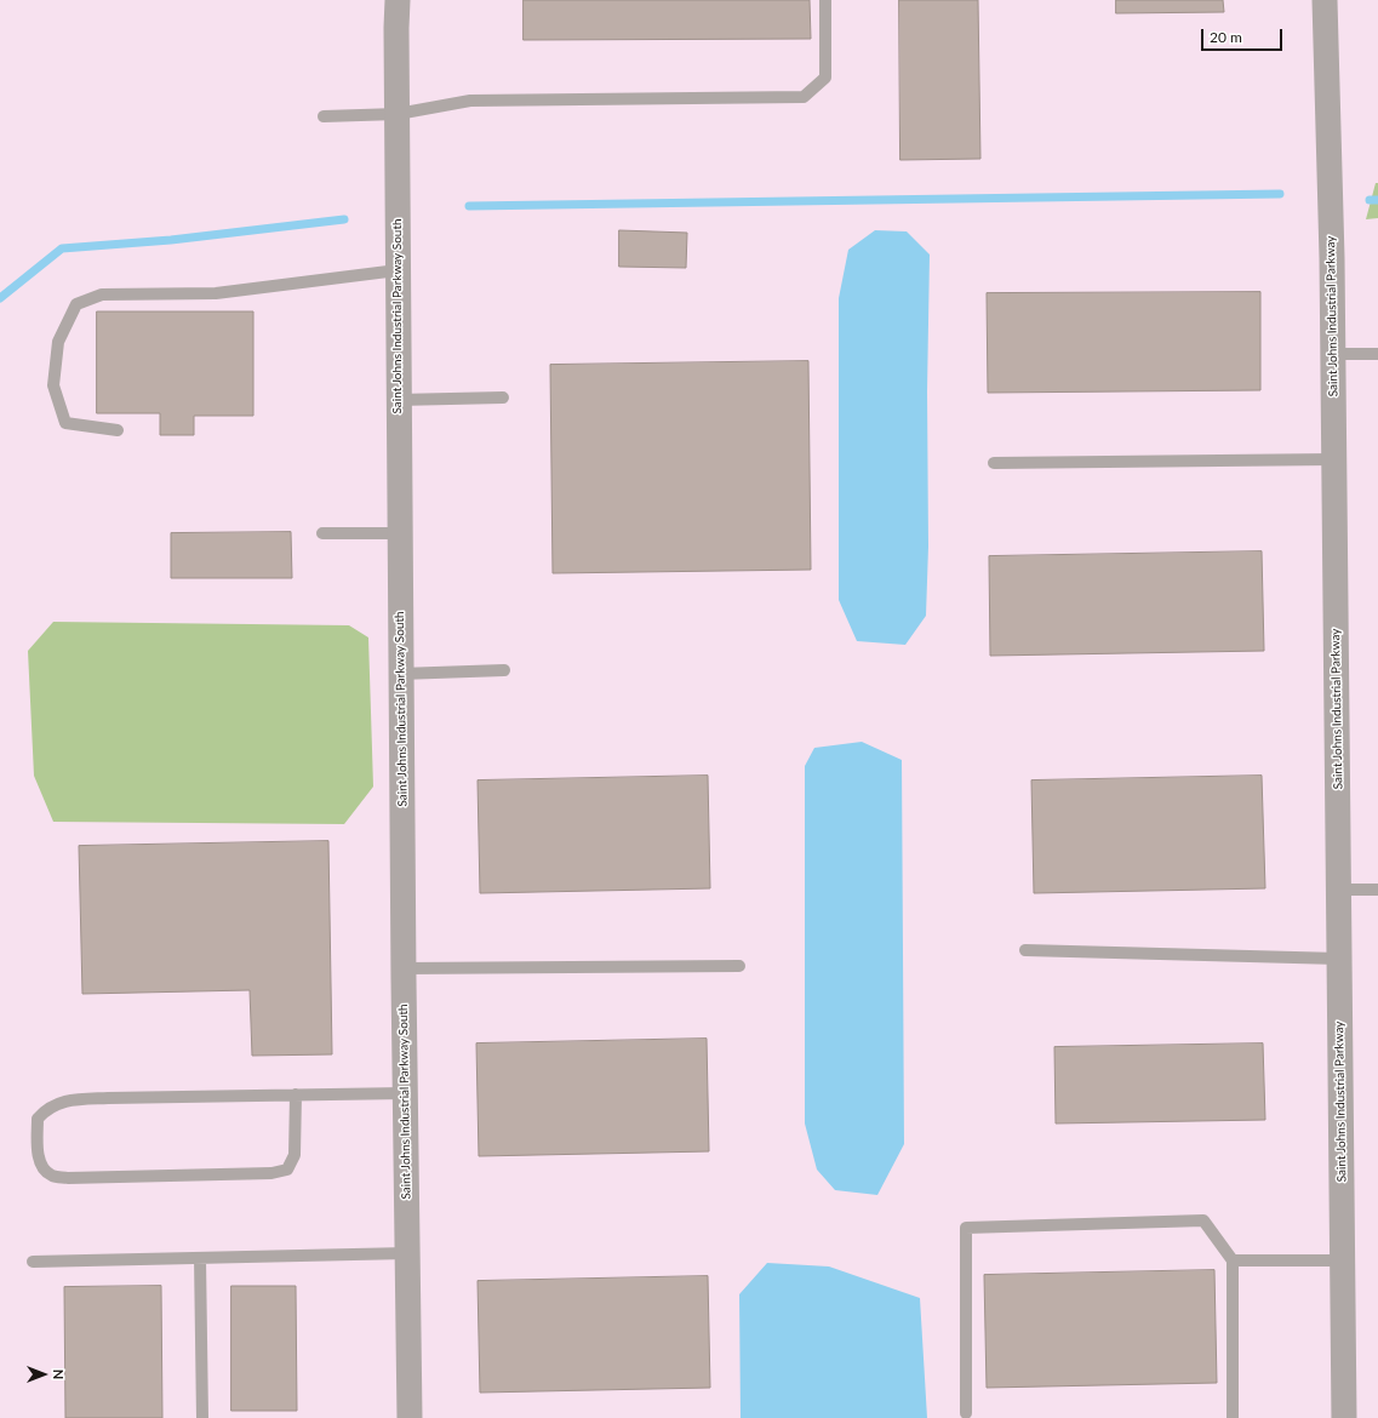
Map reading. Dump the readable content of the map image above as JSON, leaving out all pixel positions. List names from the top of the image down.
{
  "streets": {
    "street": ["Saint Johns Industrial Parkway South", "Saint Johns Industrial Parkway"]
  },
  "scale_bar": "20 m",
  "north": "right"
}
